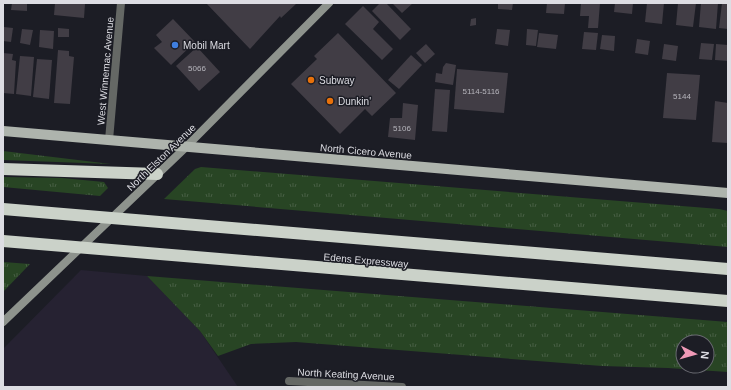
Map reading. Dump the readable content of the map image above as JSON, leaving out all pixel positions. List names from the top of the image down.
{
  "streets": {
    "highway": ["Edens Expressway"],
    "main road": ["North Cicero Avenue", "North Elston Avenue"],
    "street": ["West Winnemac Avenue", "North Keating Avenue"]
  },
  "crossings": [
    ["West Winnemac Avenue", "North Cicero Avenue"],
    ["North Cicero Avenue", "North Elston Avenue"]
  ],
  "places": ["Mobil Mart", "Subway", "Dunkin'"],
  "house_numbers": [
    "5066",
    "5114-5116",
    "5144",
    "5106"
  ],
  "north": "right"
}
